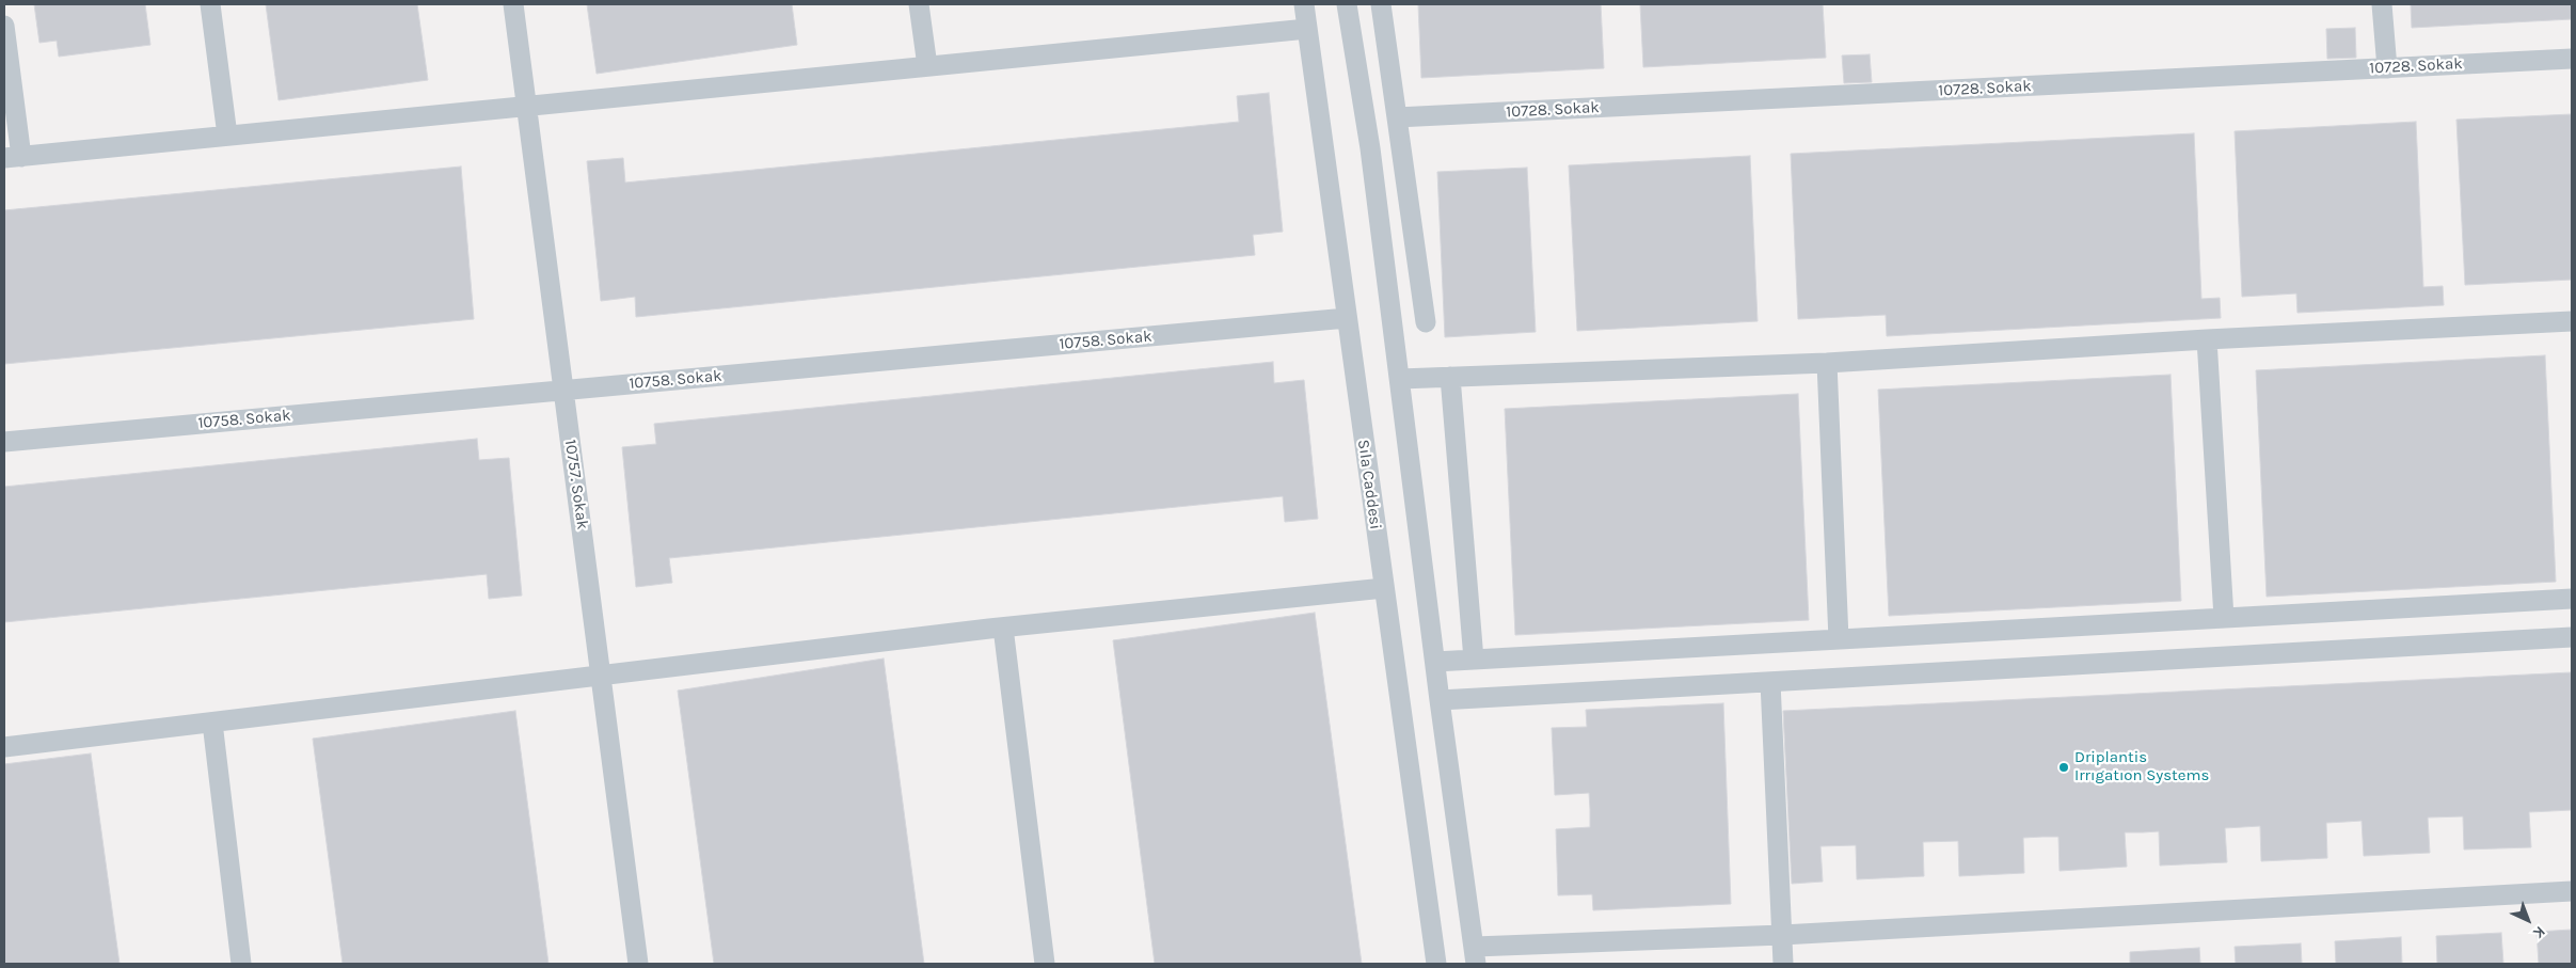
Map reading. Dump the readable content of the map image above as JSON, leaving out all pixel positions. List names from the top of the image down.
{
  "streets": {
    "street": [
      "10728. Sokak",
      "10758. Sokak",
      "10757. Sokak",
      "Sıla Caddesi"
    ]
  },
  "crossings": [
    ["10758. Sokak", "10757. Sokak"],
    ["10758. Sokak", "Sıla Caddesi"]
  ],
  "places": ["Driplantis Irrıgatıon Systems"],
  "north": "bottom right"
}
